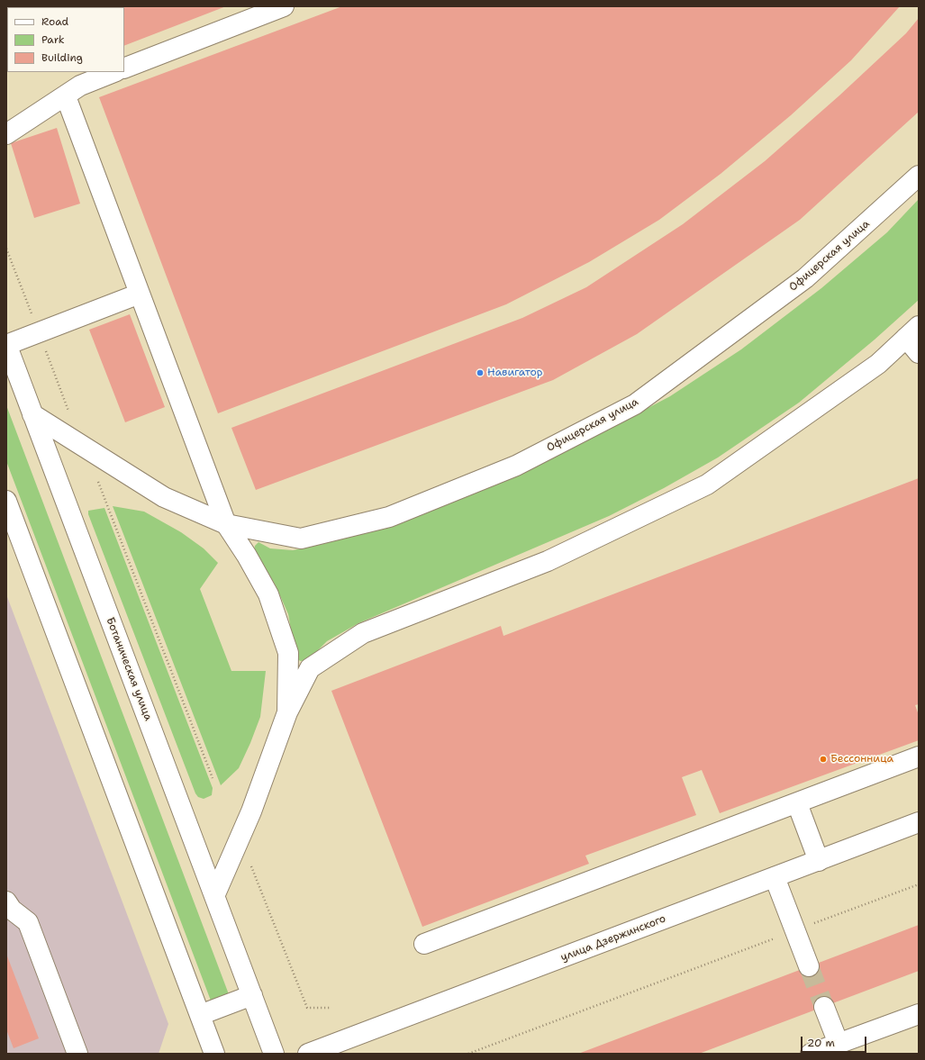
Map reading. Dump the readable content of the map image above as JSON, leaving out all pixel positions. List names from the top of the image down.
{
  "streets": {
    "main road": ["Офицерская улица", "Ботаническая улица", "улица Дзержинского"]
  },
  "crossings": [
    ["Офицерская улица", "Ботаническая улица"]
  ],
  "places": ["Навигатор", "Бессонница"],
  "legend": ["Road", "Park", "Building"],
  "scale_bar": "20 m"
}
